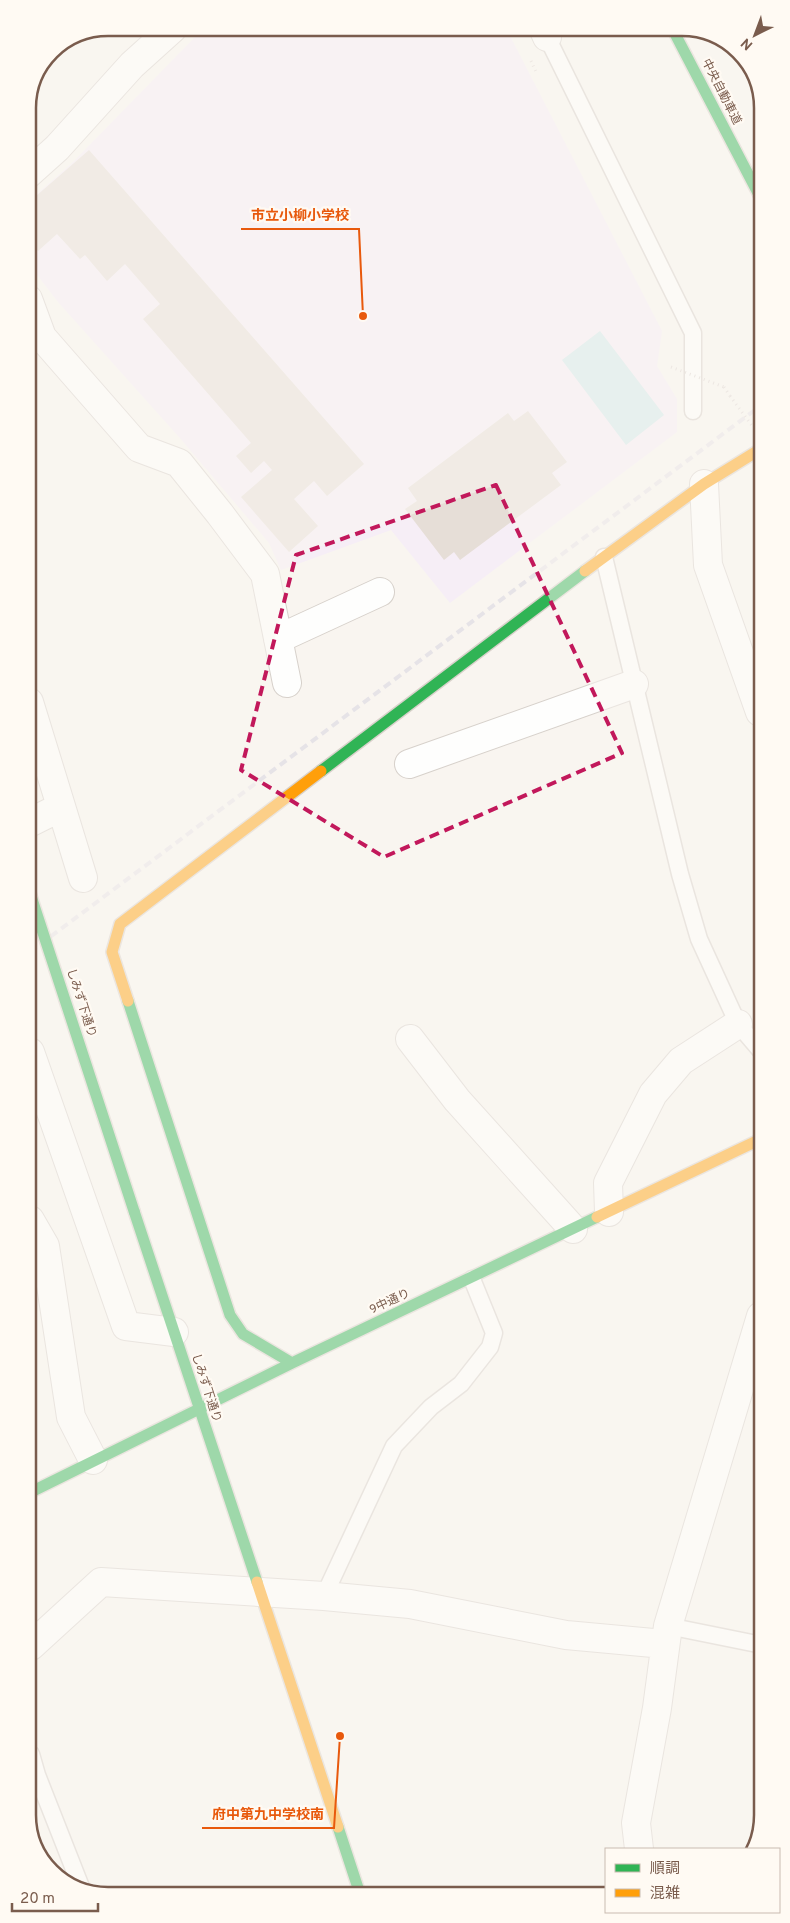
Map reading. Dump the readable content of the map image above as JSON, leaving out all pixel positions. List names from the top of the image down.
{
  "streets": {
    "main road": ["中央自動車道", "しみず下通り", "9中通り"]
  },
  "crossings": [
    ["しみず下通り", "9中通り"]
  ],
  "places": ["市立小柳小学校", "府中第九中学校南"],
  "legend": ["順調", "混雑"],
  "scale_bar": "20 m",
  "north": "bottom left"
}
